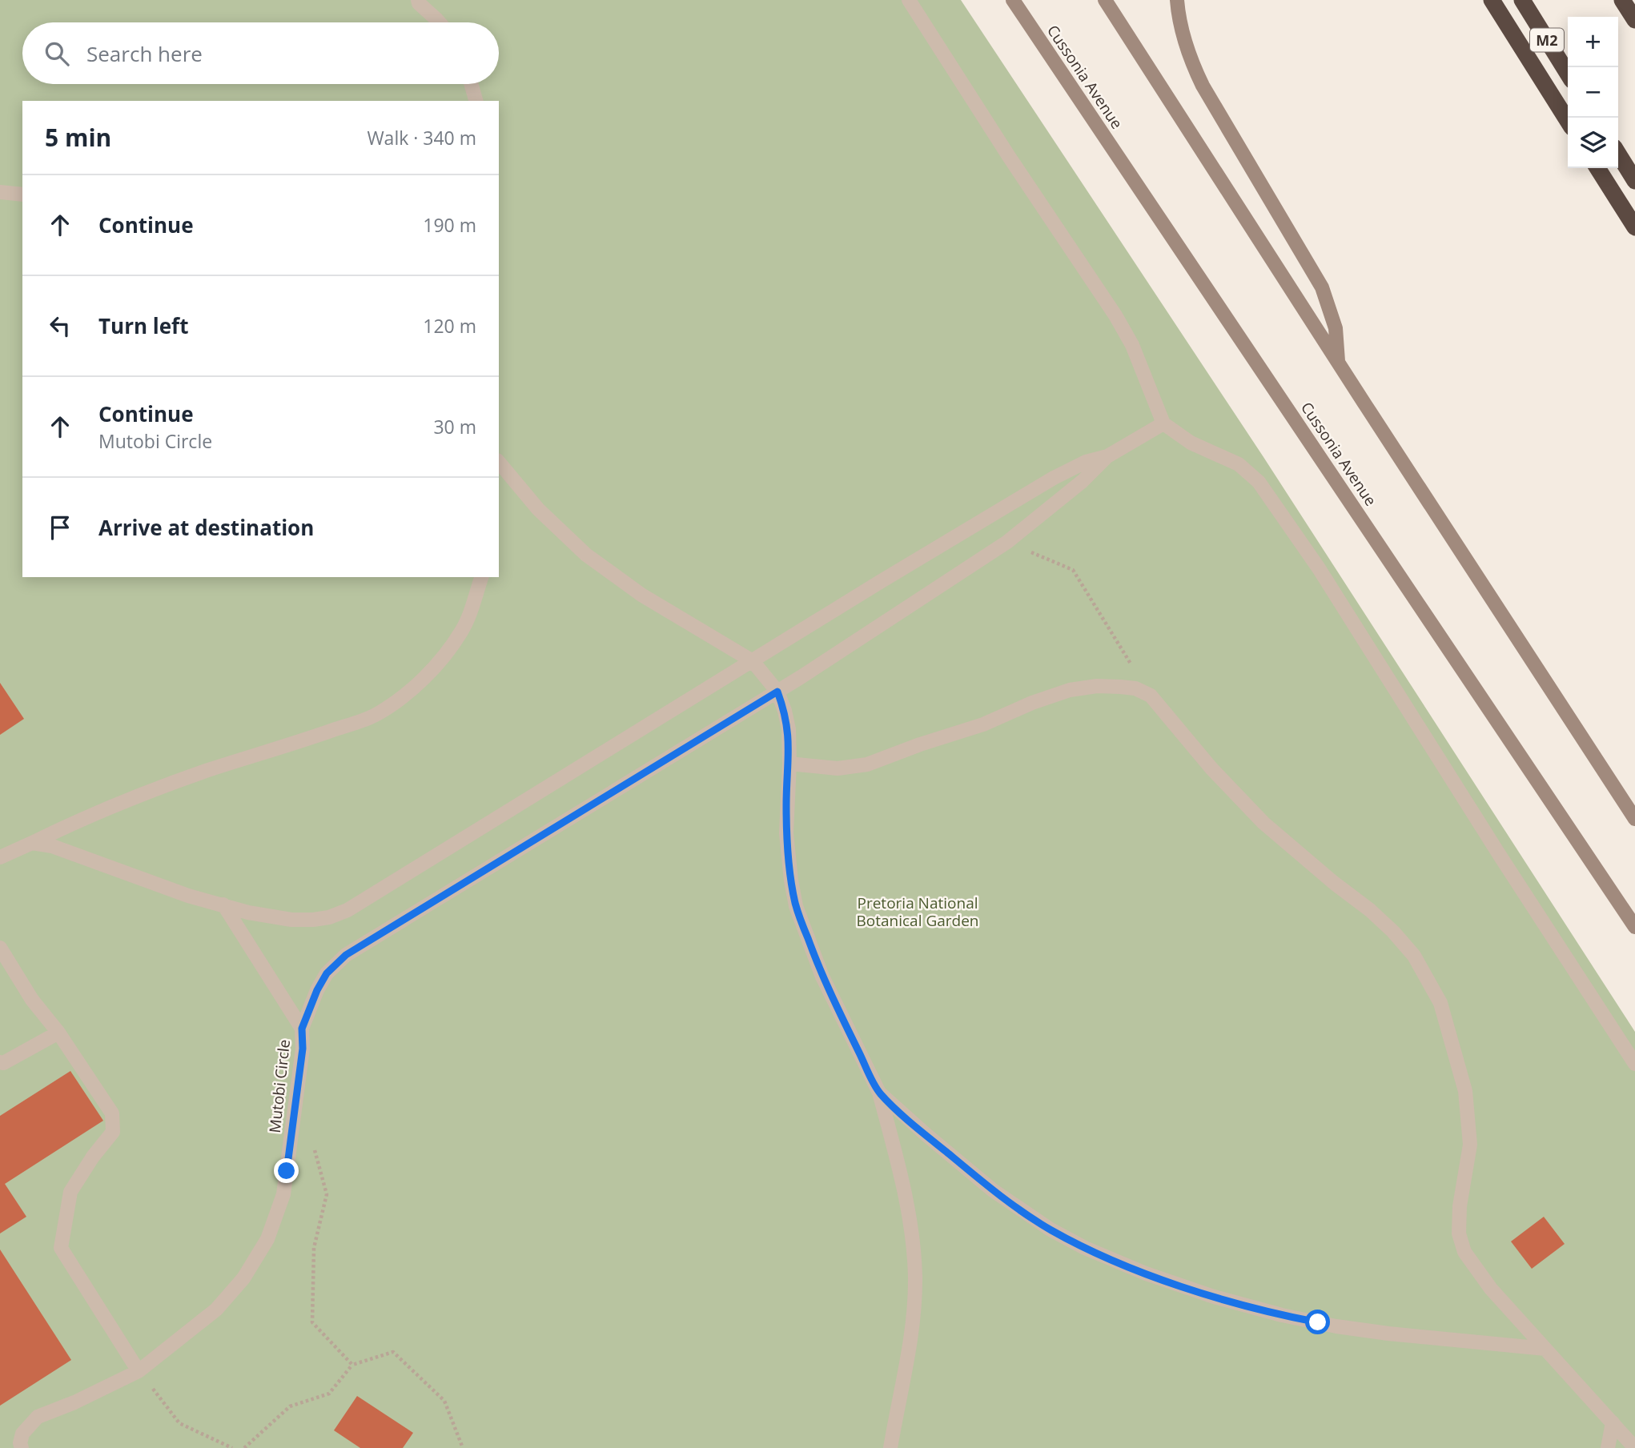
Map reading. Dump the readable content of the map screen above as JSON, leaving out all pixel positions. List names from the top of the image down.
{
  "streets": {
    "highway": ["M2"],
    "main road": ["Cussonia Avenue"],
    "lane": ["Mutobi Circle"]
  },
  "parks": ["Pretoria National Botanical Garden"],
  "page": {
    "map_buttons": ["+", "−"],
    "search": "Search here",
    "heading": ["5 min", "Walk · 340 m"],
    "list": [
      ["Continue", "190 m"],
      ["Turn left", "120 m"],
      ["Continue", "Mutobi Circle", "30 m"],
      "Arrive at destination"
    ]
  }
}
